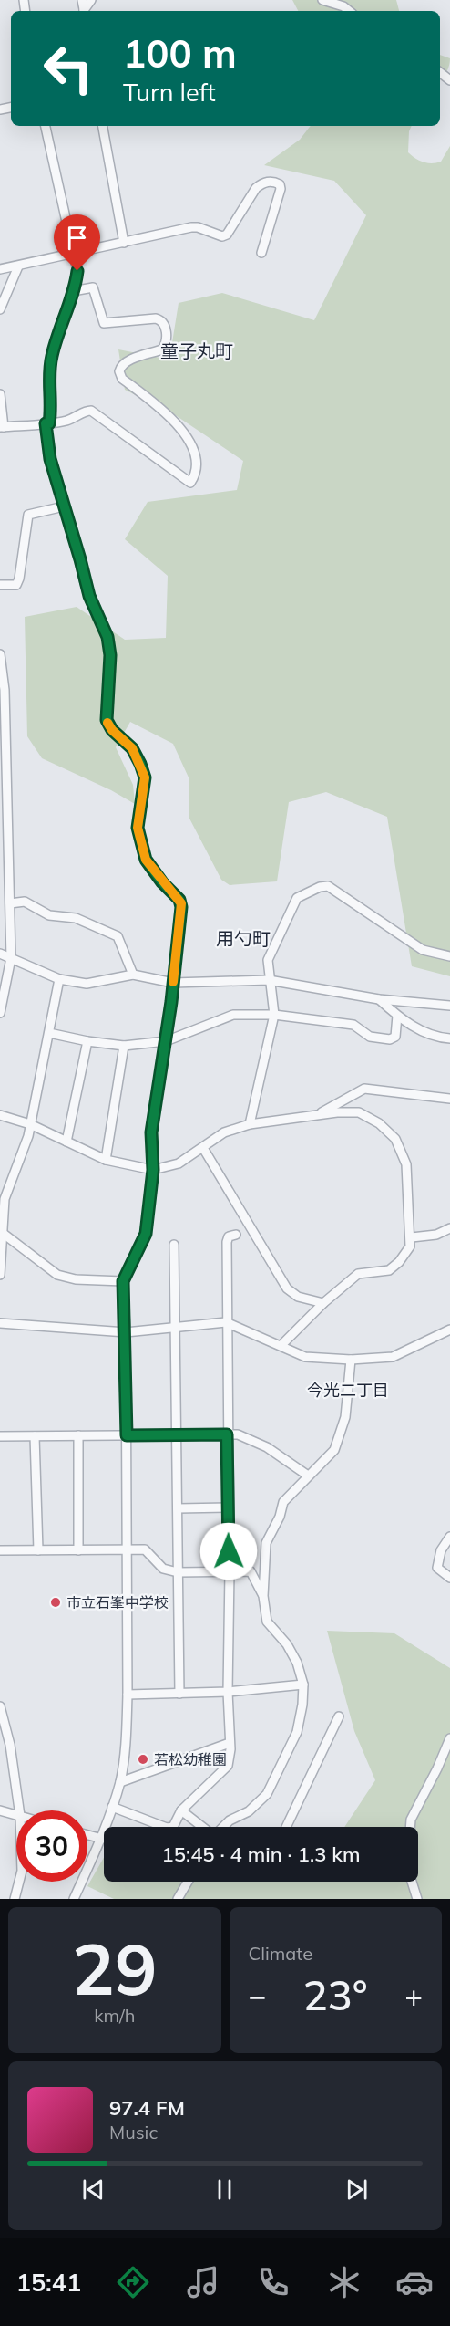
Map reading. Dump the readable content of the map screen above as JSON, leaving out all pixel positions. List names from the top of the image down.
{
  "districts": ["童子丸町", "用勺町", "今光二丁目"],
  "places": ["市立石峯中学校", "若松幼稚園"],
  "page": {
    "turn": ["100 m", "Turn left"],
    "limit": "30",
    "trip": "15:45 · 4 min · 1.3 km",
    "tile": [
      ["29", "km/h"],
      "Climate"
    ],
    "heat": ["−", "23°", "+"],
    "song": ["97.4 FM", "Music"],
    "tabs": "15:41"
  }
}
